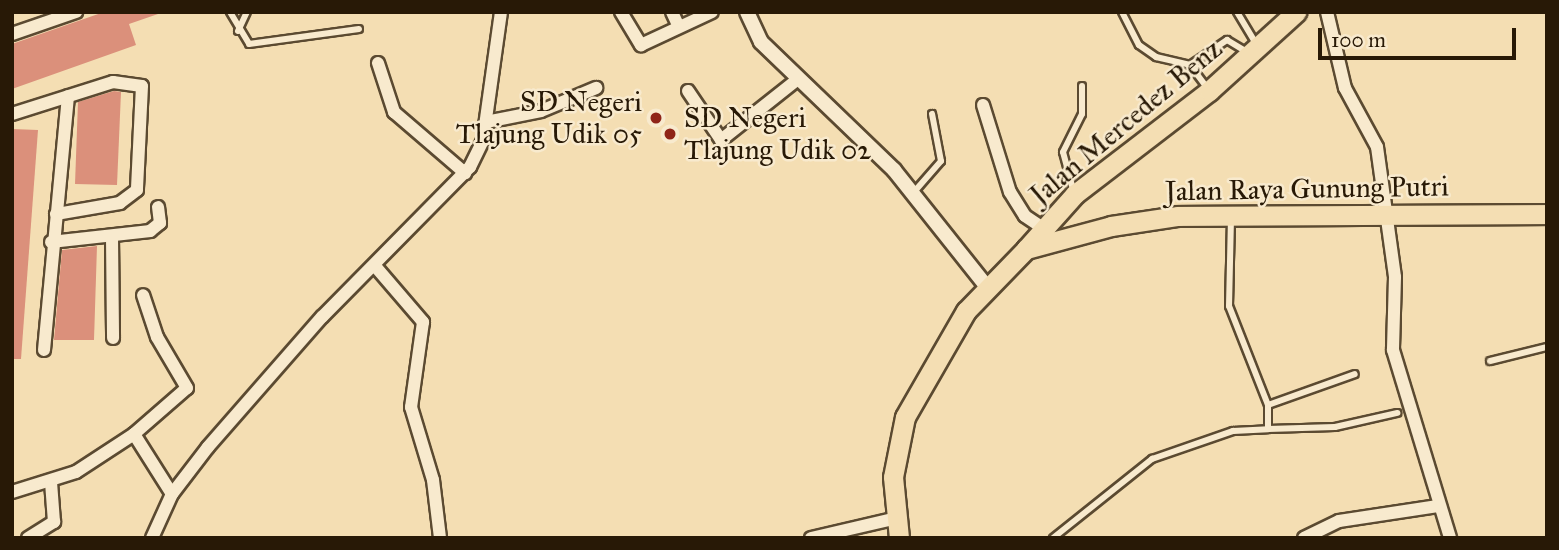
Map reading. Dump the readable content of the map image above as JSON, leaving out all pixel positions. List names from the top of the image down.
{
  "streets": {
    "main road": ["Jalan Mercedez Benz", "Jalan Raya Gunung Putri"]
  },
  "crossings": [
    ["Jalan Mercedez Benz", "Jalan Raya Gunung Putri"]
  ],
  "places": ["SD Negeri Tlajung Udik 05", "SD Negeri Tlajung Udik 02"],
  "scale_bar": "100 m"
}
